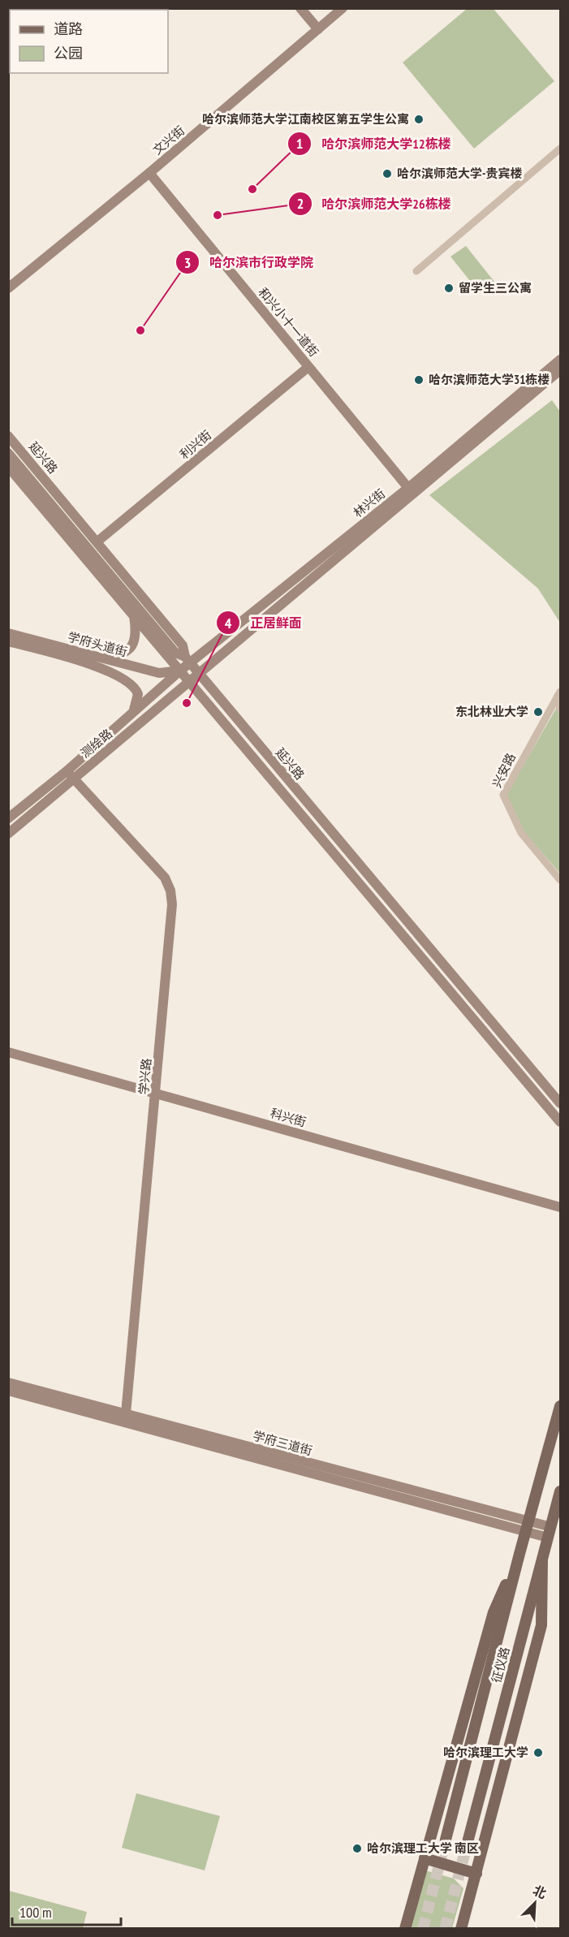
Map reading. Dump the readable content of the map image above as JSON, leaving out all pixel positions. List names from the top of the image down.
{
  "streets": {
    "main road": [
      "文兴街",
      "和兴小十一道街",
      "利兴街",
      "延兴路",
      "林兴街",
      "学府头道街",
      "测绘路",
      "学兴路",
      "科兴街",
      "学府三道街",
      "征仪路"
    ],
    "street": ["兴安路"]
  },
  "crossings": [
    ["文兴街", "和兴小十一道街"],
    ["和兴小十一道街", "利兴街"],
    ["和兴小十一道街", "林兴街"],
    ["利兴街", "延兴路"],
    ["延兴路", "林兴街"],
    ["延兴路", "学府头道街"],
    ["延兴路", "测绘路"],
    ["林兴街", "测绘路"],
    ["学府头道街", "测绘路"],
    ["测绘路", "学兴路"],
    ["学兴路", "科兴街"],
    ["学兴路", "学府三道街"],
    ["学府三道街", "征仪路"]
  ],
  "places": [
    "哈尔滨师范大学江南校区第五学生公寓",
    "哈尔滨师范大学-贵宾楼",
    "哈尔滨师范大学12栋楼",
    "哈尔滨师范大学26栋楼",
    "留学生三公寓",
    "哈尔滨市行政学院",
    "哈尔滨师范大学31栋楼",
    "正居鲜面",
    "东北林业大学",
    "哈尔滨理工大学",
    "哈尔滨理工大学 南区"
  ],
  "legend": ["道路", "公园"],
  "scale_bar": "100 m",
  "north": "top right"
}
